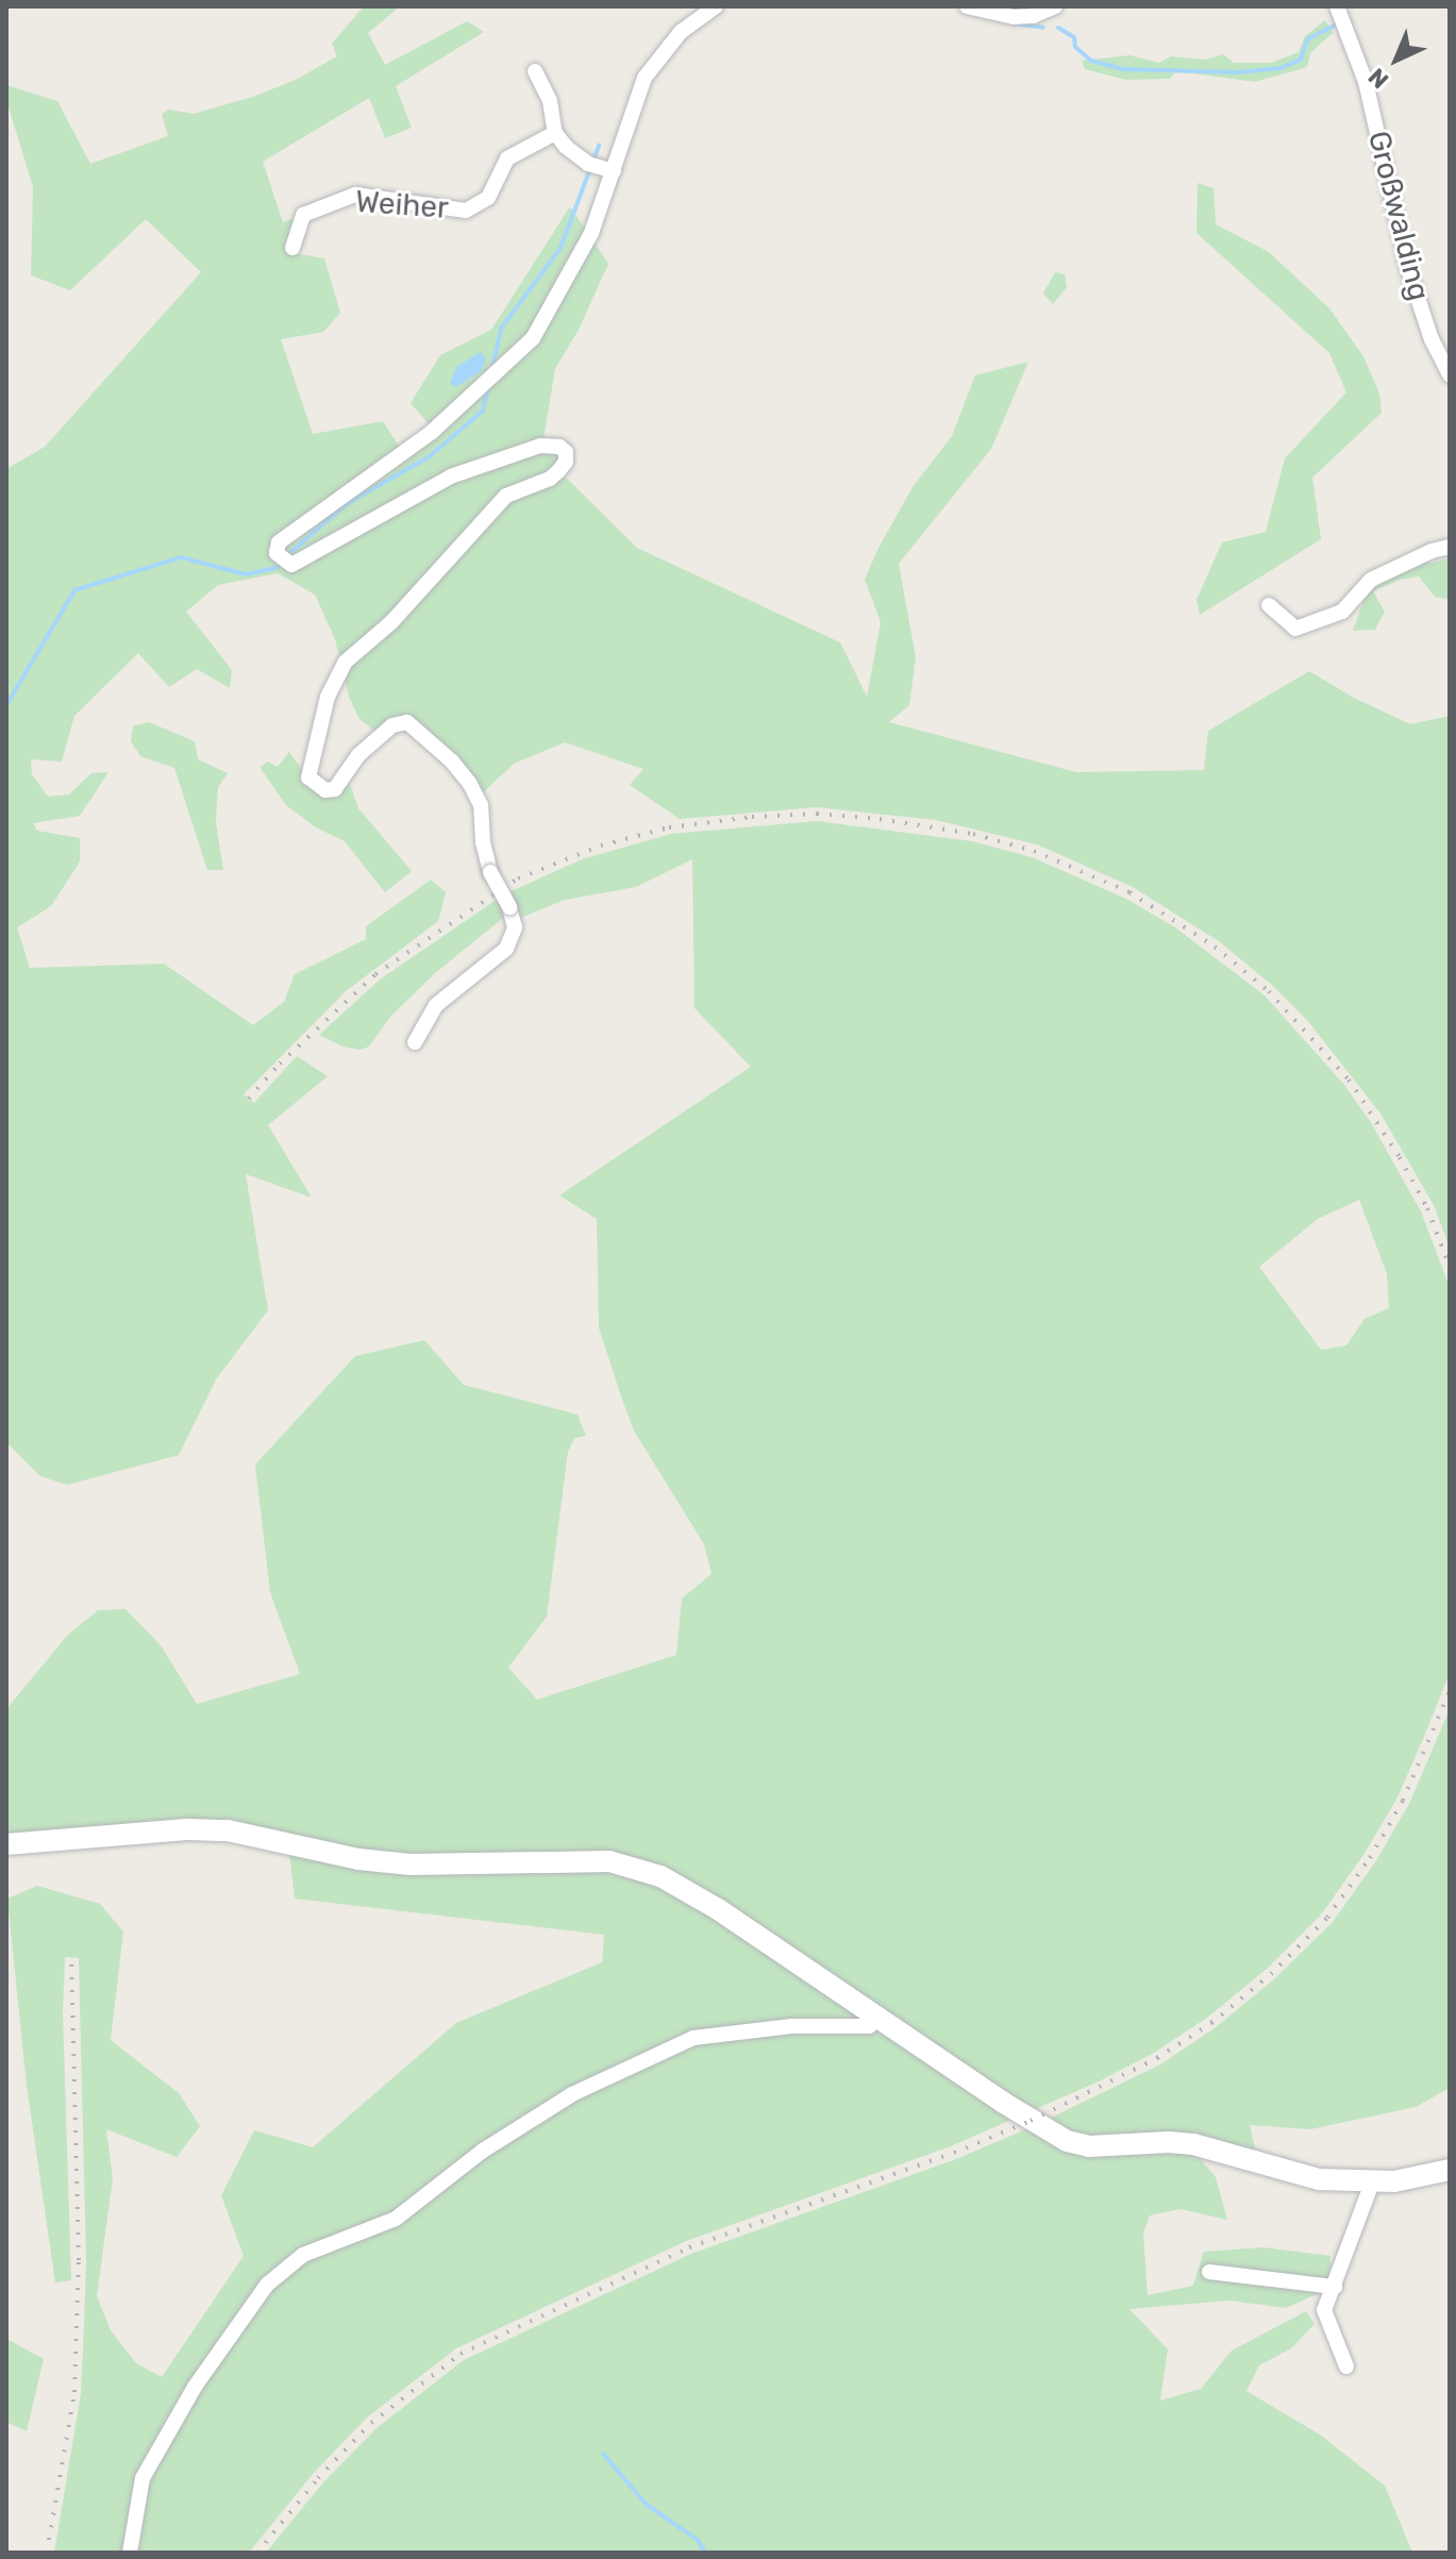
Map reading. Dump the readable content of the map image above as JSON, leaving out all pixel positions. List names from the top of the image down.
{
  "streets": {
    "street": ["Weiher", "Großwalding"]
  },
  "north": "bottom left"
}
